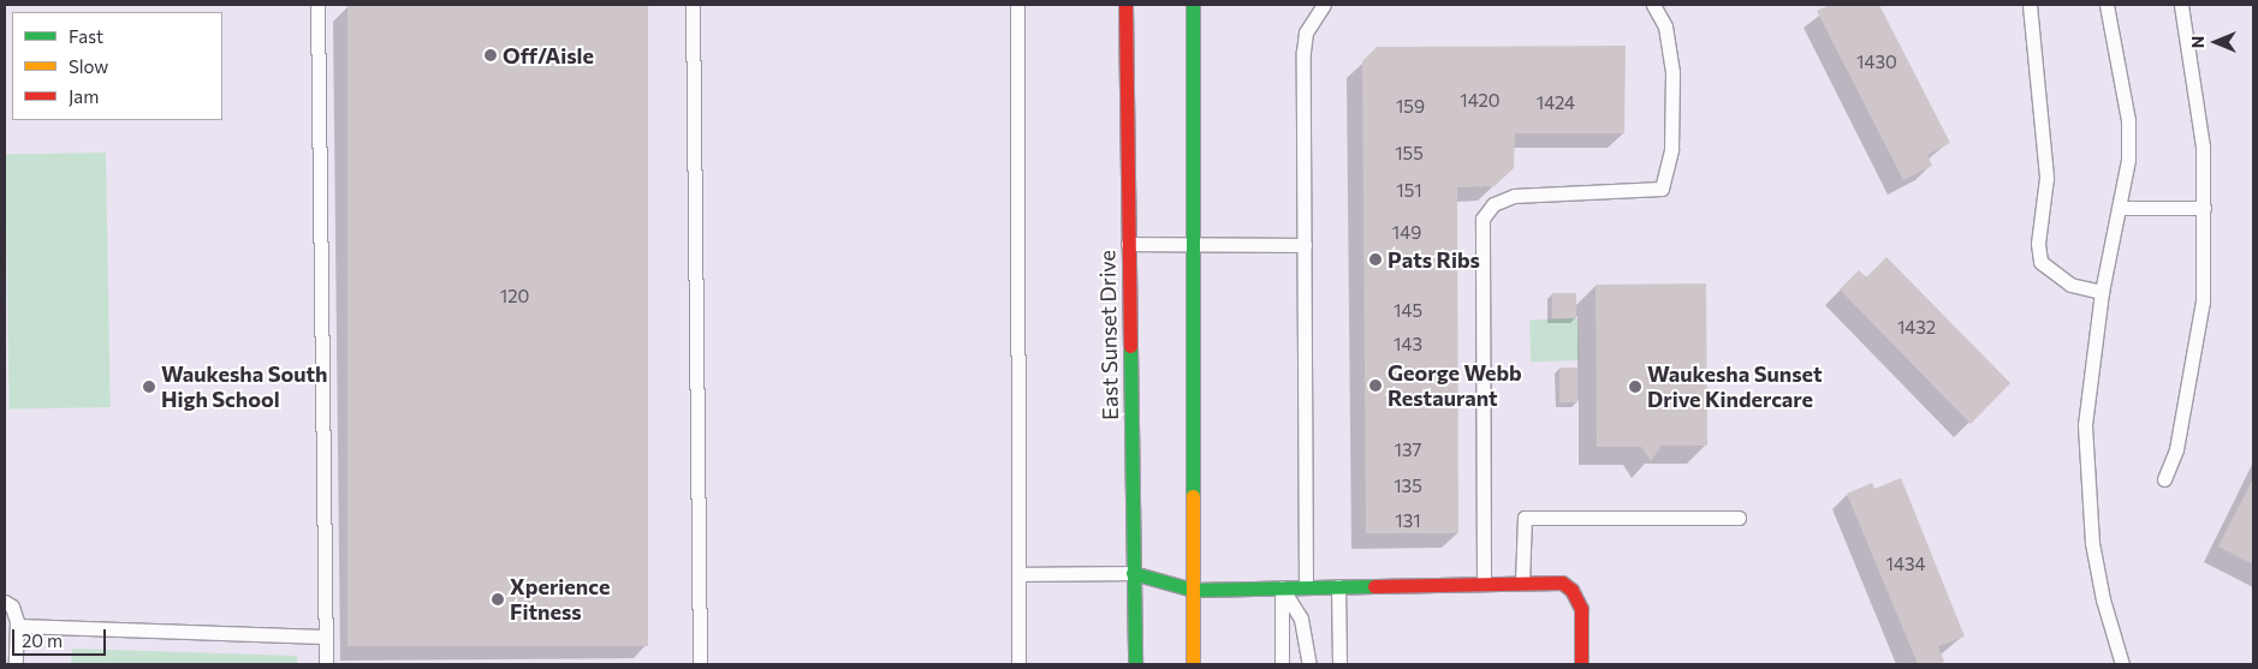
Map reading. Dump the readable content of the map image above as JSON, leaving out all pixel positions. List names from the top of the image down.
{
  "streets": {
    "main road": ["East Sunset Drive"]
  },
  "places": [
    "Off/Aisle",
    "Pats Ribs",
    "George Webb Restaurant",
    "Waukesha South High School",
    "Waukesha Sunset Drive Kindercare",
    "Xperience Fitness"
  ],
  "house_numbers": [
    "1430",
    "1420",
    "1424",
    "159",
    "155",
    "151",
    "149",
    "120",
    "145",
    "1432",
    "143",
    "137",
    "135",
    "131",
    "1434"
  ],
  "legend": ["Fast", "Slow", "Jam"],
  "scale_bar": "20 m",
  "north": "left"
}
